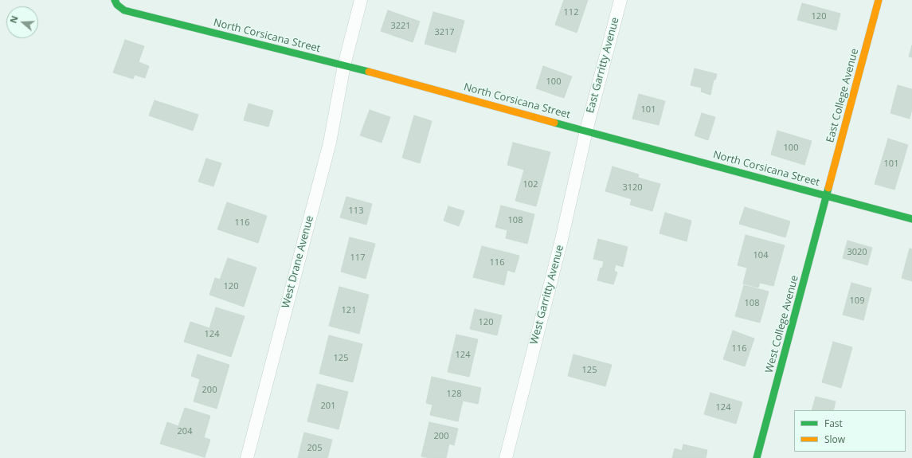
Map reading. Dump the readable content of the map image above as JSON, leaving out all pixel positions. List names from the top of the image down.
{
  "streets": {
    "street": [
      "North Corsicana Street",
      "East Garritty Avenue",
      "East College Avenue",
      "West Drane Avenue",
      "West Garritty Avenue",
      "West College Avenue"
    ]
  },
  "crossings": [
    ["North Corsicana Street", "East Garritty Avenue"],
    ["North Corsicana Street", "East College Avenue"],
    ["North Corsicana Street", "West Drane Avenue"],
    ["North Corsicana Street", "West Garritty Avenue"],
    ["North Corsicana Street", "West College Avenue"],
    ["East Garritty Avenue", "West Garritty Avenue"],
    ["East College Avenue", "West College Avenue"]
  ],
  "house_numbers": [
    "112",
    "120",
    "3221",
    "3217",
    "100",
    "101",
    "100",
    "101",
    "102",
    "3120",
    "113",
    "108",
    "116",
    "3020",
    "104",
    "117",
    "116",
    "120",
    "109",
    "108",
    "121",
    "120",
    "124",
    "116",
    "124",
    "125",
    "125",
    "200",
    "128",
    "201",
    "124",
    "204",
    "200",
    "205"
  ],
  "legend": ["Fast", "Slow"],
  "north": "left"
}
